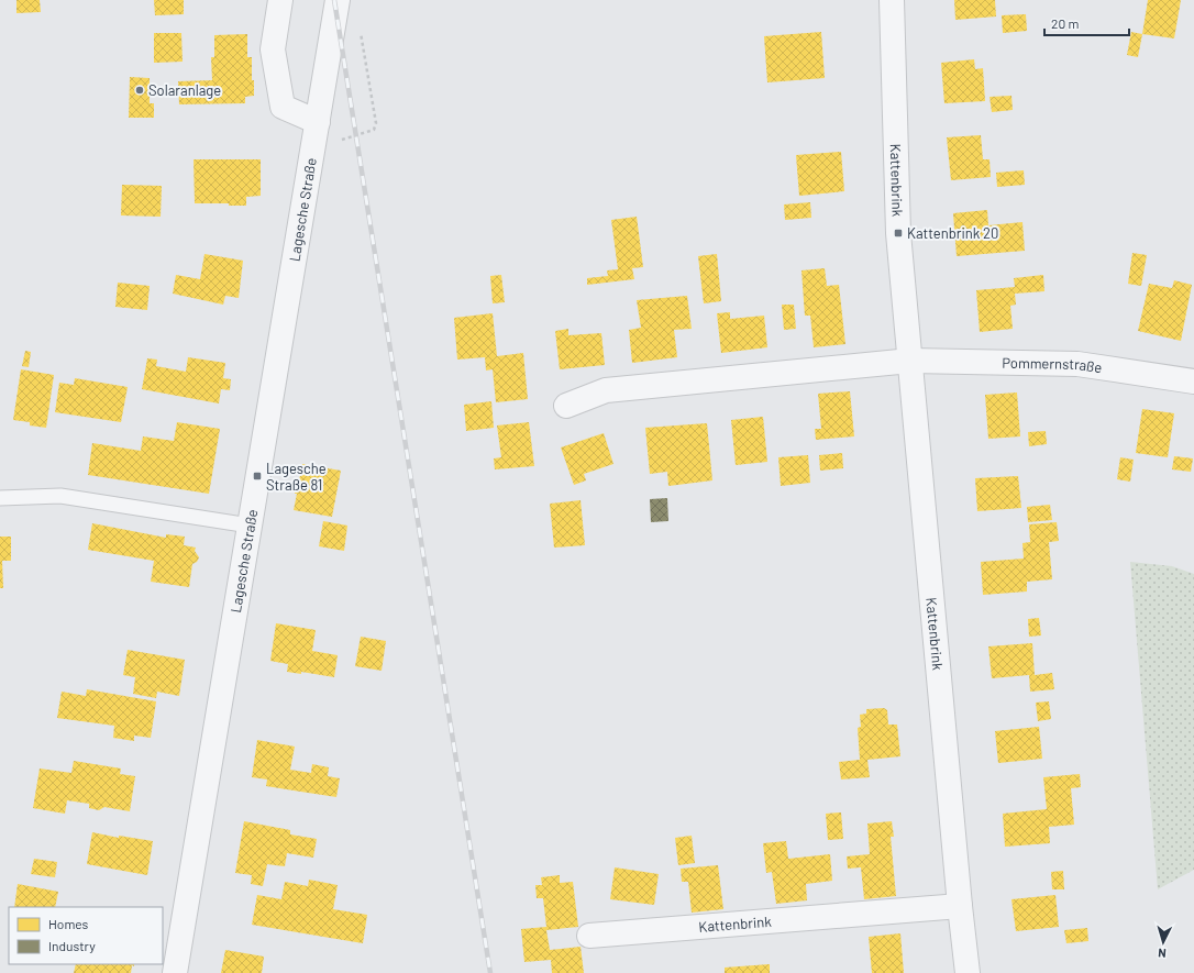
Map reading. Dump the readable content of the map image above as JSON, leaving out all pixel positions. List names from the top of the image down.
{
  "streets": {
    "street": ["Kattenbrink", "Lagesche Straße", "Pommernstraße"]
  },
  "crossings": [
    ["Kattenbrink", "Pommernstraße"]
  ],
  "places": {
    "other": ["Solaranlage"],
    "transit": ["Kattenbrink 20", "Lagesche Straße 81"]
  },
  "legend": ["Homes", "Industry"],
  "scale_bar": "20 m",
  "north": "bottom"
}
